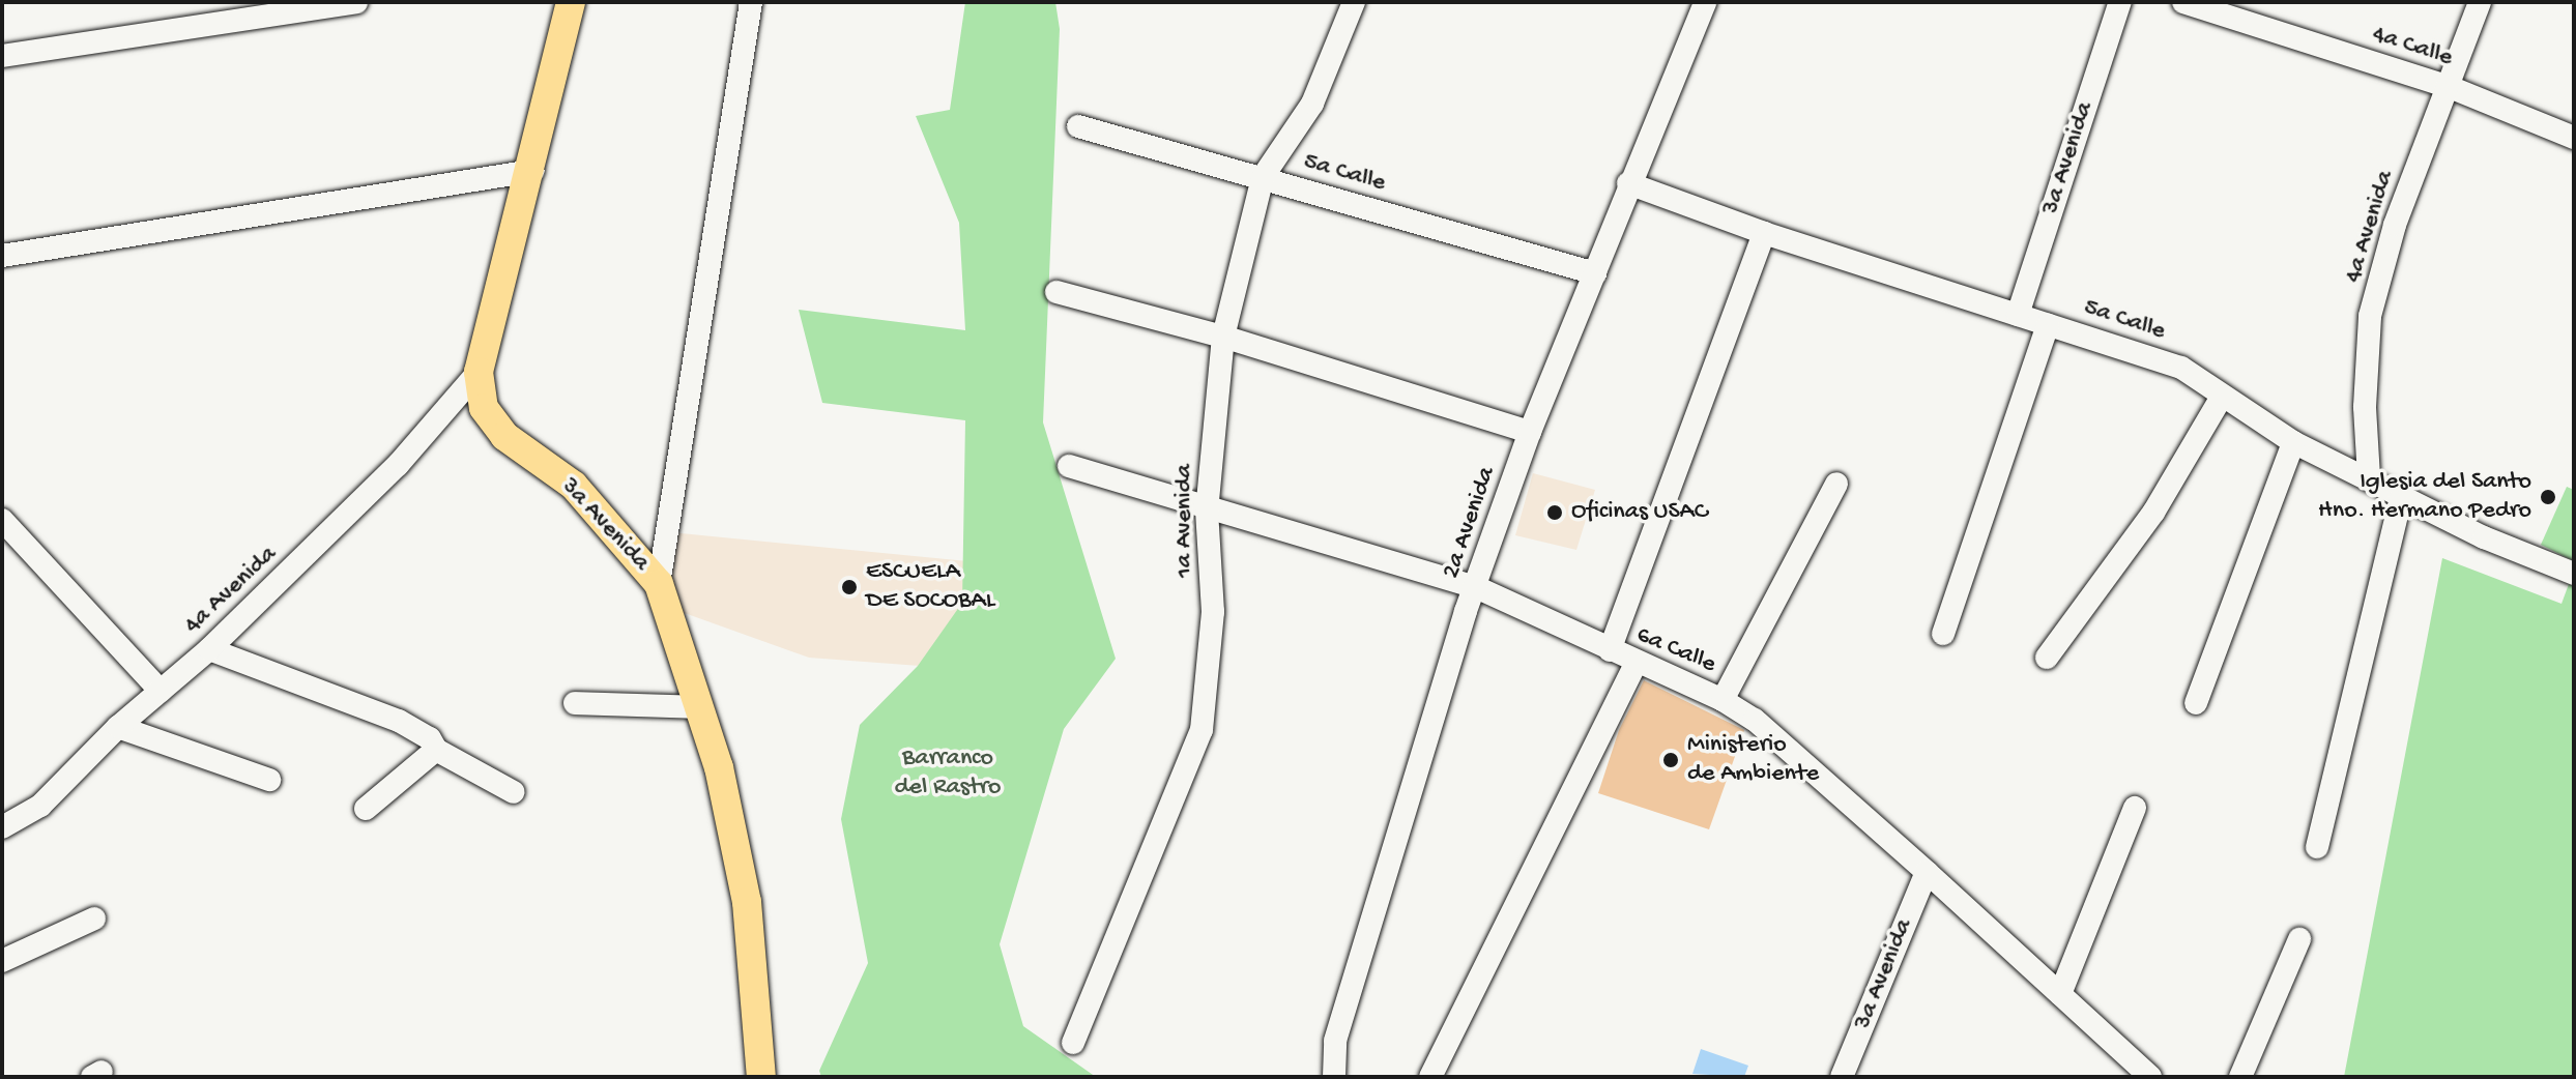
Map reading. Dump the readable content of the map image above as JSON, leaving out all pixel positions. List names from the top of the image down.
{
  "streets": {
    "main road": ["3a Avenida"],
    "street": [
      "4a Calle",
      "5a Calle",
      "4a Avenida",
      "1a Avenida",
      "2a Avenida",
      "6a Calle"
    ]
  },
  "crossings": [
    ["4a Calle", "4a Avenida"],
    ["3a Avenida", "5a Calle"],
    ["3a Avenida", "4a Avenida"],
    ["3a Avenida", "6a Calle"],
    ["5a Calle", "4a Avenida"],
    ["5a Calle", "1a Avenida"],
    ["5a Calle", "2a Avenida"],
    ["1a Avenida", "6a Calle"],
    ["2a Avenida", "6a Calle"]
  ],
  "parks": ["Barranco del Rastro"],
  "places": [
    "Iglesia del Santo Hno. Hermano Pedro",
    "Oficinas USAC",
    "ESCUELA DE SOCOBAL",
    "Ministerio de Ambiente"
  ]
}
